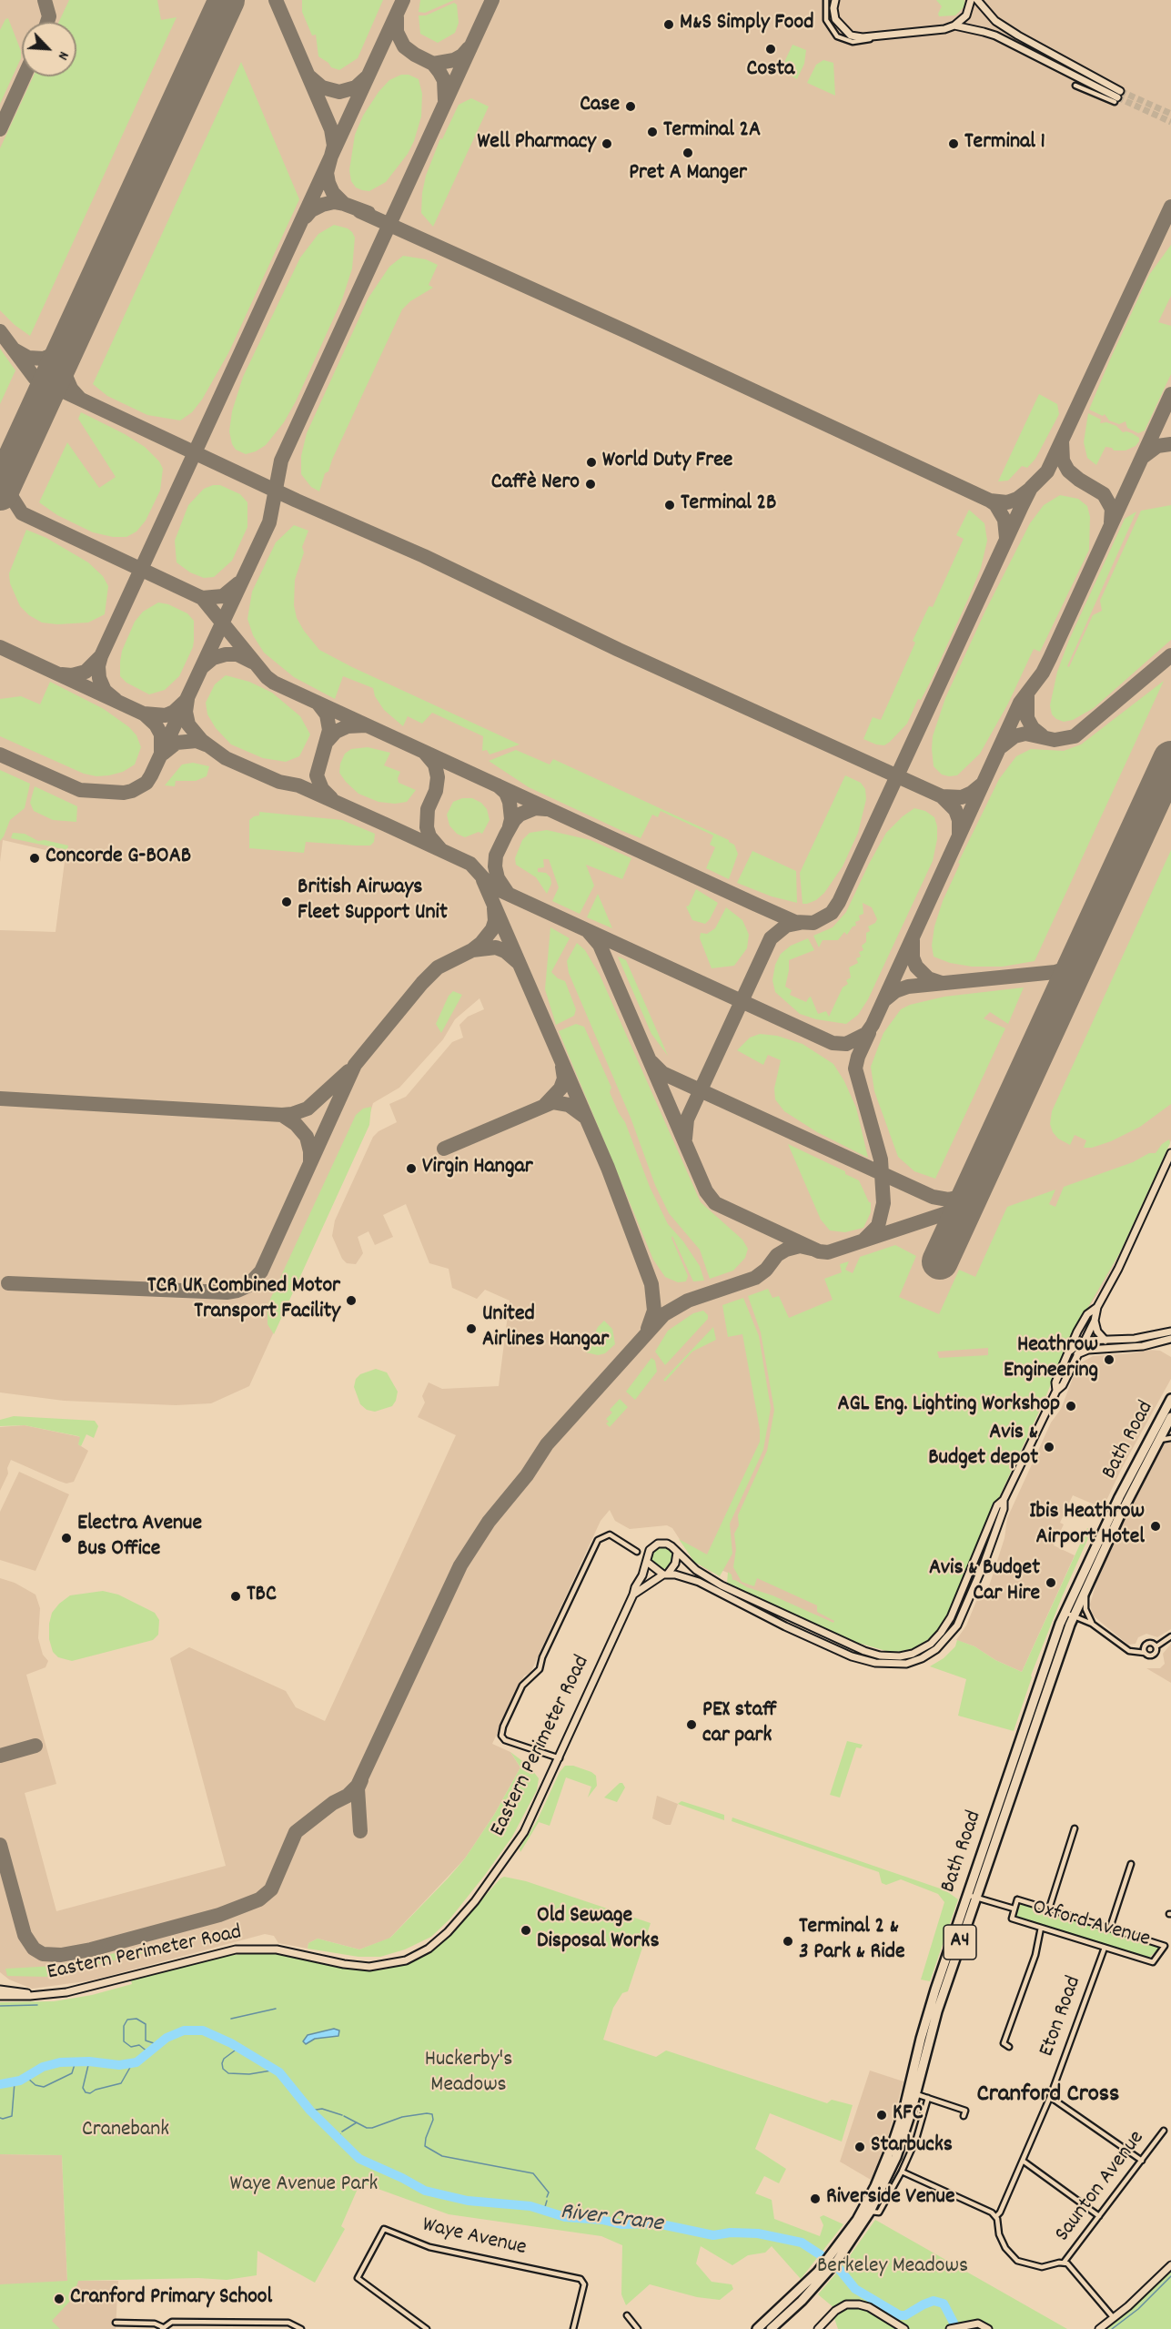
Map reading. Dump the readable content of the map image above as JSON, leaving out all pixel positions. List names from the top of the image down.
{
  "streets": {
    "highway": ["Bath Road", "A4"],
    "street": [
      "Eastern Perimeter Road",
      "Oxford Avenue",
      "Eton Road",
      "Saunton Avenue",
      "Waye Avenue"
    ]
  },
  "crossings": [
    ["Bath Road", "Oxford Avenue"],
    ["Oxford Avenue", "Eton Road"]
  ],
  "districts": ["Cranford Cross"],
  "water": ["River Crane"],
  "parks": [
    "Huckerby's Meadows",
    "Cranebank",
    "Waye Avenue Park",
    "Berkeley Meadows"
  ],
  "places": [
    "M&S Simply Food",
    "Costa",
    "Case",
    "Terminal 2A",
    "Well Pharmacy",
    "Terminal 1",
    "Pret A Manger",
    "World Duty Free",
    "Caffè Nero",
    "Terminal 2B",
    "Concorde G-BOAB",
    "British Airways Fleet Support Unit",
    "Virgin Hangar",
    "TCR UK Combined Motor Transport Facility",
    "United Airlines Hangar",
    "Heathrow Engineering",
    "AGL Eng. Lighting Workshop",
    "Avis & Budget depot",
    "Ibis Heathrow Airport Hotel",
    "Electra Avenue Bus Office",
    "Avis & Budget Car Hire",
    "TBC",
    "PEX staff car park",
    "Old Sewage Disposal Works",
    "Terminal 2 & 3 Park & Ride",
    "KFC",
    "Starbucks",
    "Riverside Venue",
    "Cranford Primary School"
  ],
  "north": "bottom right"
}
